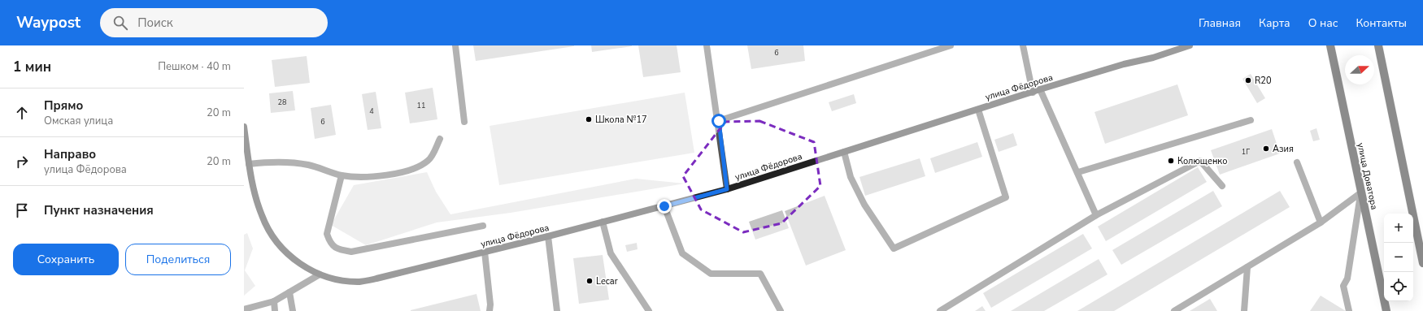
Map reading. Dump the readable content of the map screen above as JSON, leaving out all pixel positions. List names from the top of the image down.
{
  "streets": {
    "main road": ["улица Фёдорова", "улица Доватора"]
  },
  "places": [
    "R20",
    "Школа №17",
    "Азия",
    "Колющенко",
    "Lecar"
  ],
  "house_numbers": [
    "6",
    "28",
    "11",
    "4",
    "6",
    "1Г"
  ],
  "north": "right",
  "page": {
    "header": "Waypost",
    "search": "Поиск",
    "nav": [
      "Главная",
      "Карта",
      "О нас",
      "Контакты"
    ],
    "heading": ["1 мин", "Пешком · 40 m"],
    "list": [
      ["Прямо", "Омская улица", "20 m"],
      ["Направо", "улица Фёдорова", "20 m"],
      "Пункт назначения"
    ],
    "map_buttons": ["+", "−"],
    "buttons": ["Сохранить", "Поделиться"]
  }
}
